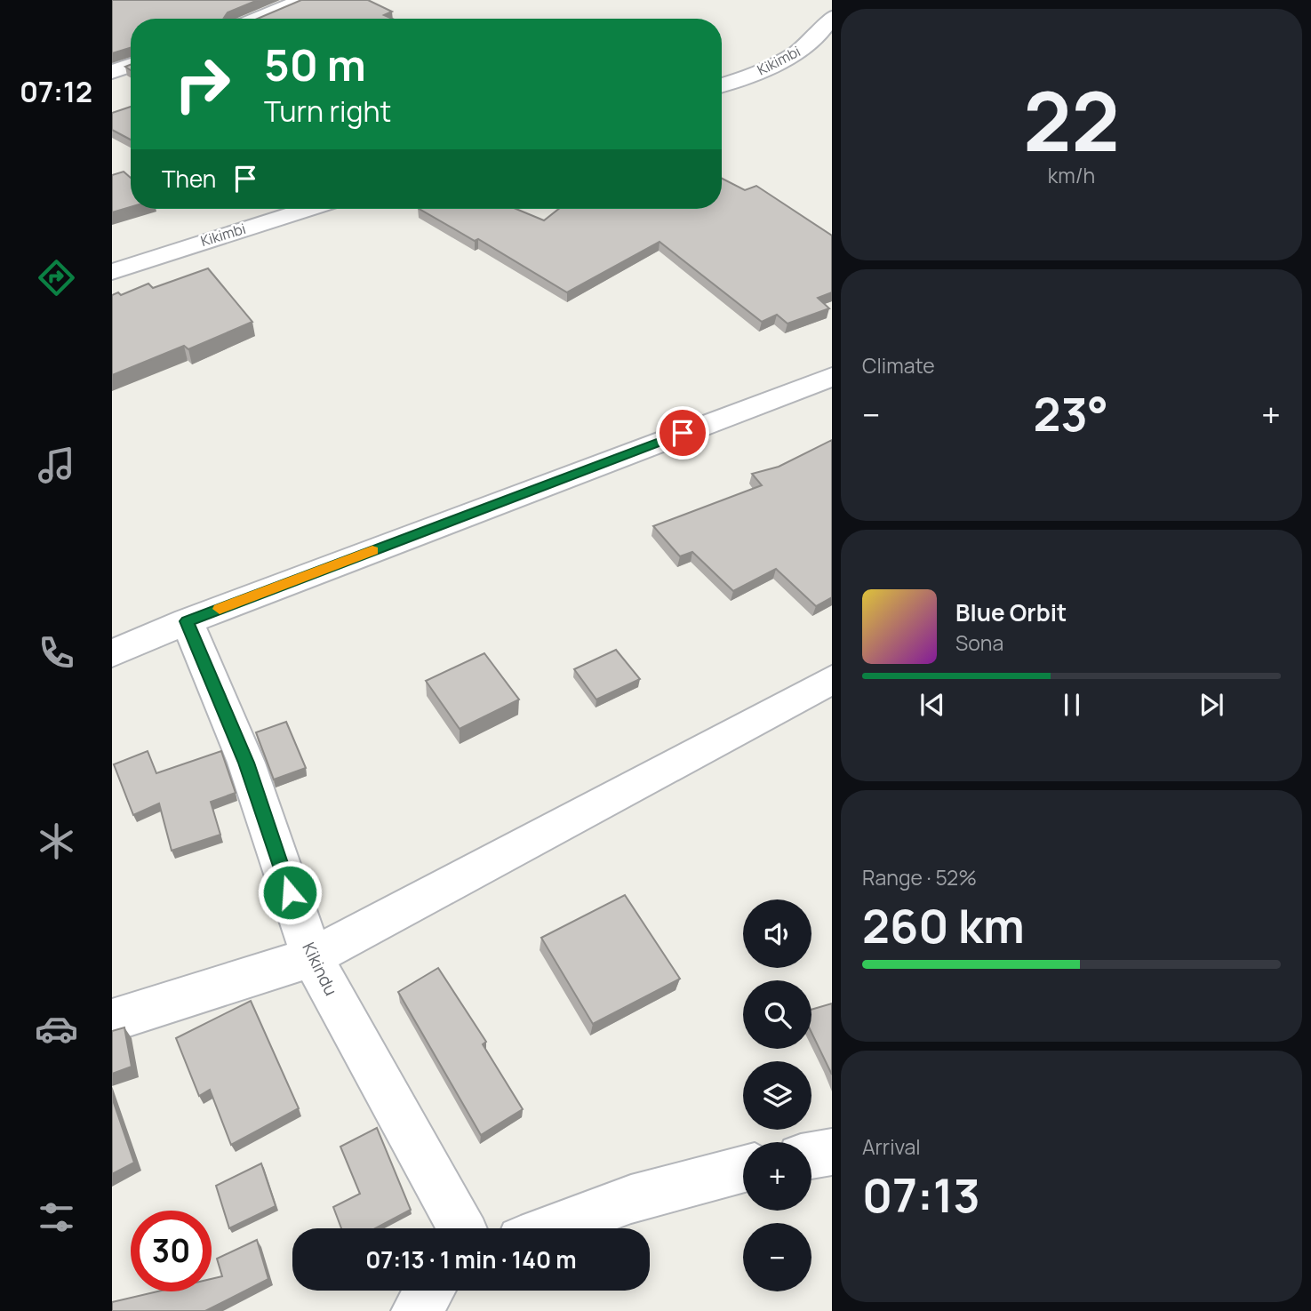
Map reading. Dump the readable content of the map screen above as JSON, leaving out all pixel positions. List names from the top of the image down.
{
  "streets": {
    "street": ["Kikimbi", "Kikindu"]
  },
  "page": {
    "tabs": "07:12",
    "tile": [
      ["22", "km/h"],
      "Climate",
      ["Range · 52%", "260 km"],
      ["Arrival", "07:13"]
    ],
    "turn": ["50 m", "Turn right"],
    "then": "Then",
    "heat": ["−", "23°", "+"],
    "song": ["Blue Orbit", "Sona"],
    "map_buttons": ["+", "−"],
    "limit": "30",
    "trip": "07:13 · 1 min · 140 m"
  }
}
